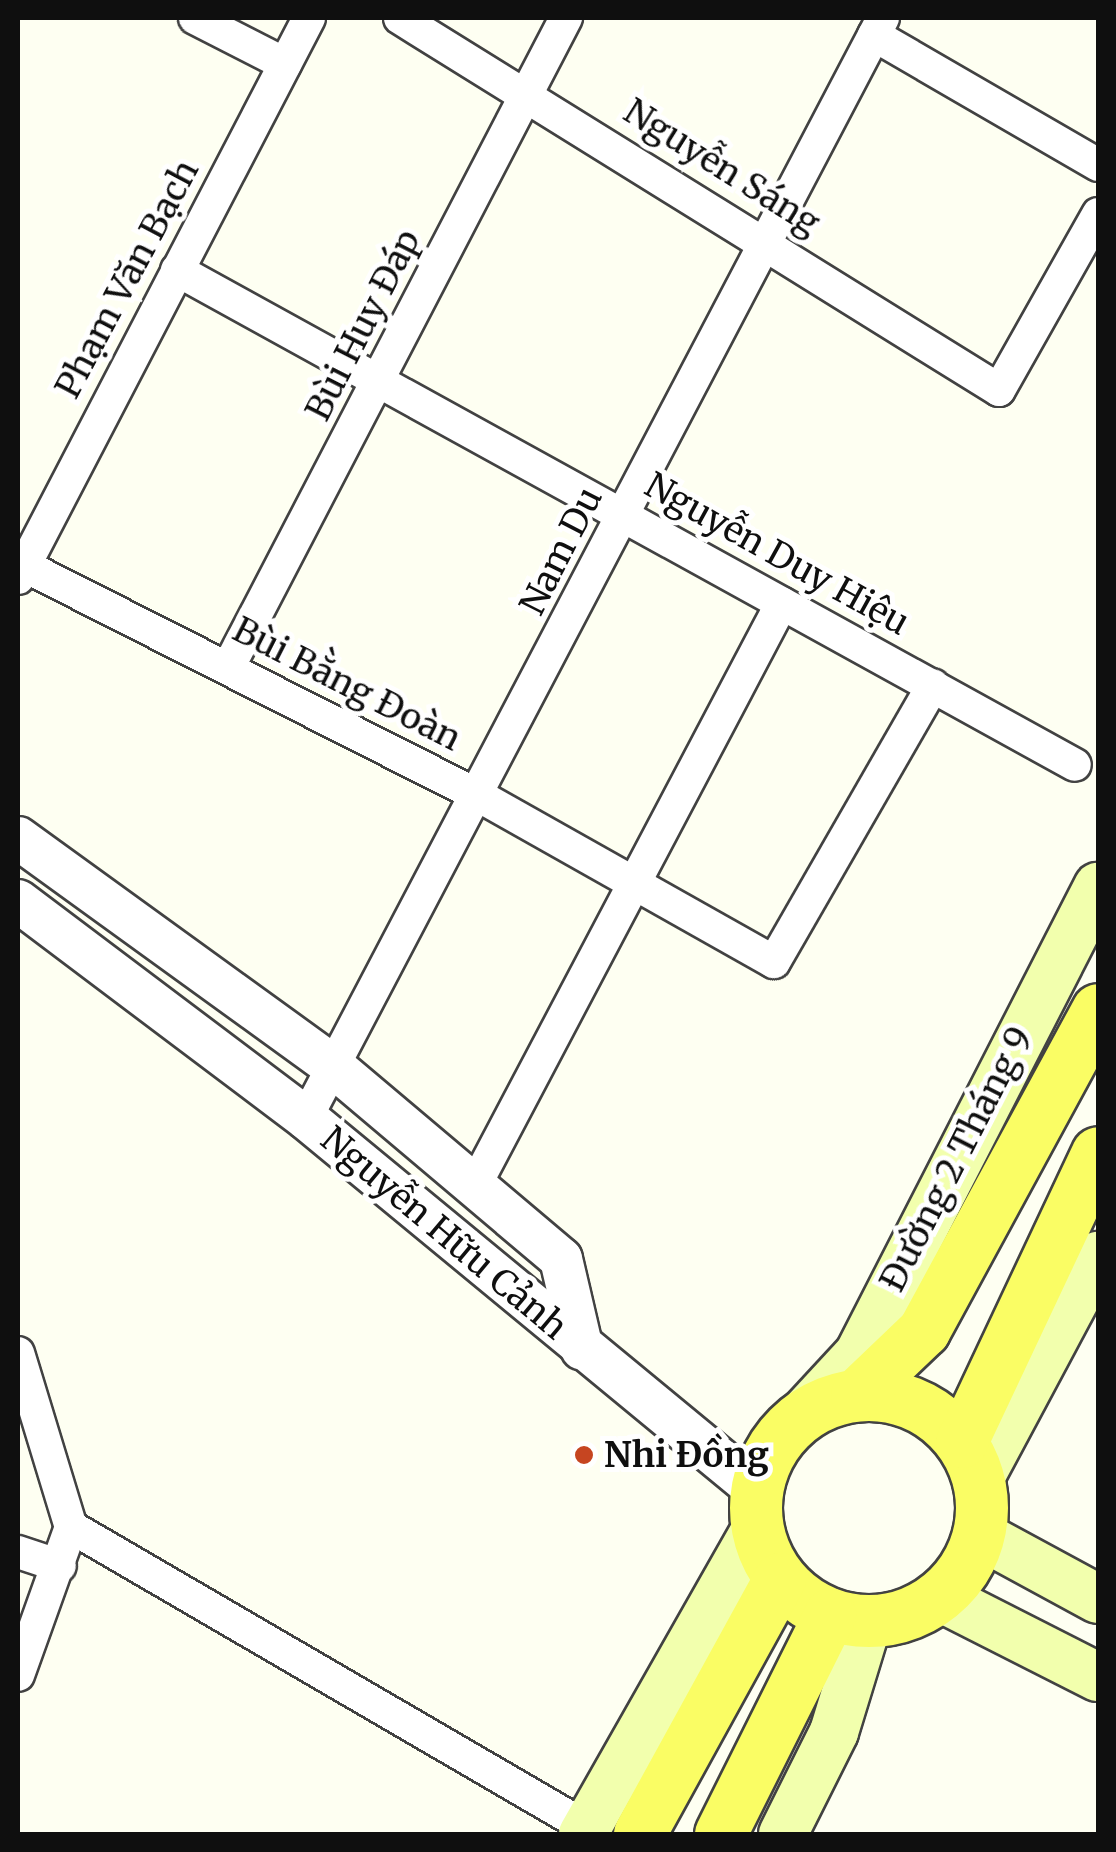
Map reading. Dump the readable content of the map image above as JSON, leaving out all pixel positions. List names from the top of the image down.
{
  "streets": {
    "main road": ["Đường 2 Tháng 9"],
    "street": [
      "Nguyễn Sáng",
      "Phạm Văn Bạch",
      "Bùi Huy Đáp",
      "Nam Du",
      "Nguyễn Duy Hiệu",
      "Bùi Bằng Đoàn",
      "Nguyễn Hữu Cảnh"
    ]
  },
  "crossings": [
    ["Nguyễn Sáng", "Bùi Huy Đáp"],
    ["Nguyễn Sáng", "Nam Du"],
    ["Phạm Văn Bạch", "Nguyễn Duy Hiệu"],
    ["Phạm Văn Bạch", "Bùi Bằng Đoàn"],
    ["Bùi Huy Đáp", "Nguyễn Duy Hiệu"],
    ["Bùi Huy Đáp", "Bùi Bằng Đoàn"],
    ["Nam Du", "Nguyễn Duy Hiệu"],
    ["Nam Du", "Bùi Bằng Đoàn"],
    ["Nam Du", "Nguyễn Hữu Cảnh"],
    ["Nguyễn Duy Hiệu", "Bùi Bằng Đoàn"]
  ],
  "places": ["Nhi Đồng"]
}
